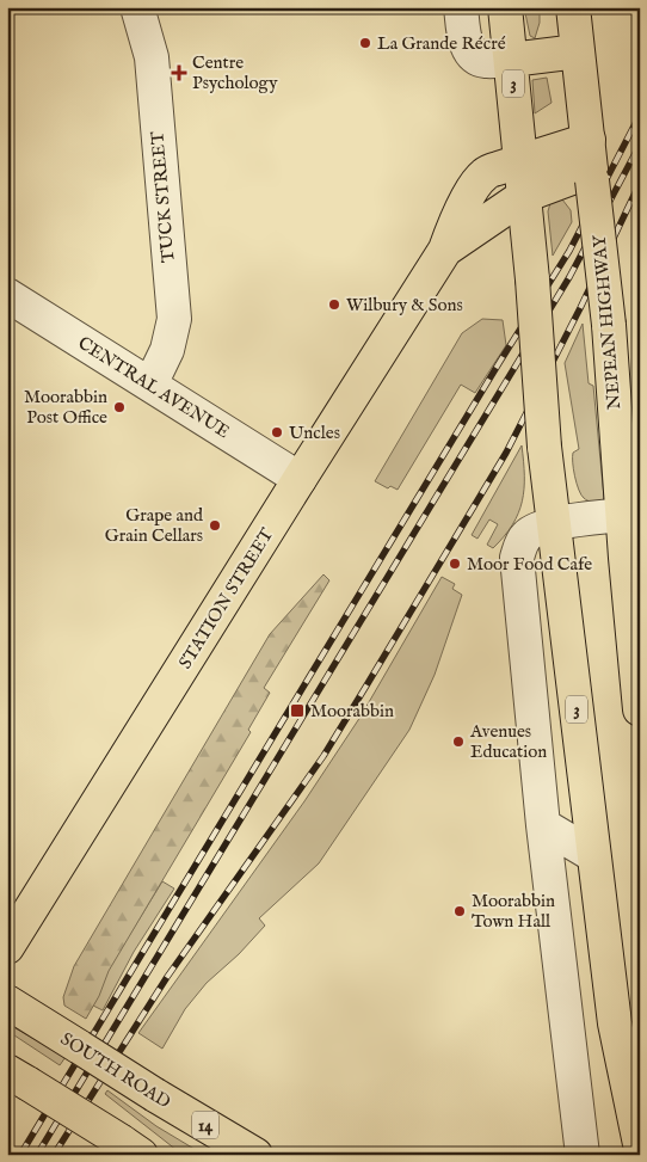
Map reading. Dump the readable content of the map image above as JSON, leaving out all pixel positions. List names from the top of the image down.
{
  "streets": {
    "main road": [
      "3",
      "NEPEAN HIGHWAY",
      "STATION STREET",
      "SOUTH ROAD",
      "14"
    ],
    "street": ["TUCK STREET", "CENTRAL AVENUE"]
  },
  "crossings": [
    ["3", "STATION STREET"],
    ["TUCK STREET", "CENTRAL AVENUE"],
    ["NEPEAN HIGHWAY", "STATION STREET"],
    ["CENTRAL AVENUE", "STATION STREET"]
  ],
  "places": {
    "other": [
      "La Grande Récré",
      "Wilbury & Sons",
      "Moorabbin Post Office",
      "Uncles",
      "Grape and Grain Cellars",
      "Moor Food Cafe",
      "Avenues Education",
      "Moorabbin Town Hall"
    ],
    "health": ["Centre Psychology"],
    "transit": ["Moorabbin"]
  }
}
